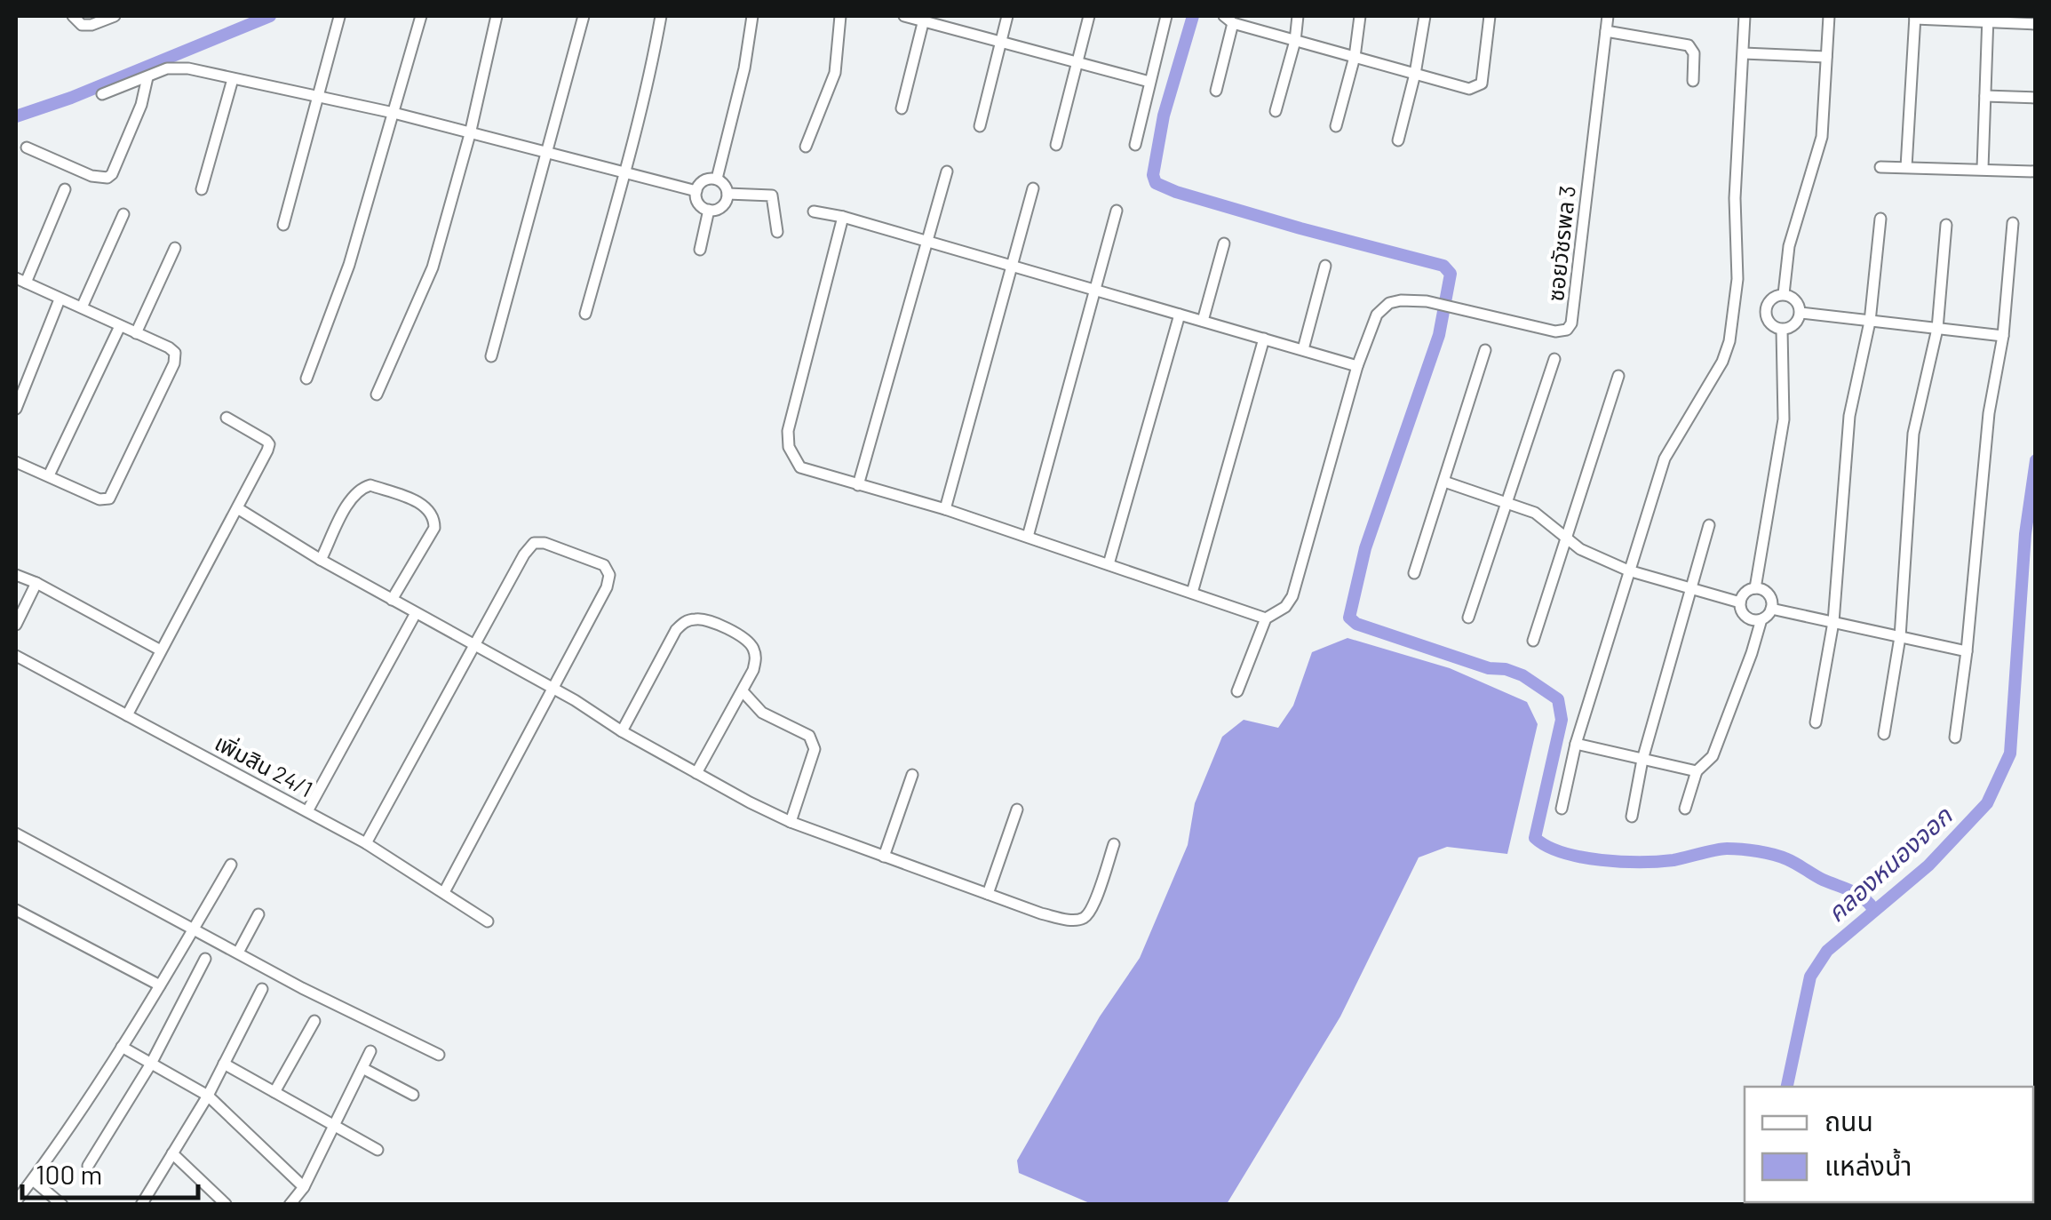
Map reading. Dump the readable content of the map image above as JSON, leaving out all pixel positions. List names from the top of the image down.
{
  "streets": {
    "street": ["ซอยวัชรพล 3", "เพิ่มสิน 24/1"]
  },
  "water": ["คลองหนองจอก"],
  "legend": ["ถนน", "แหล่งน้ำ"],
  "scale_bar": "100 m"
}
